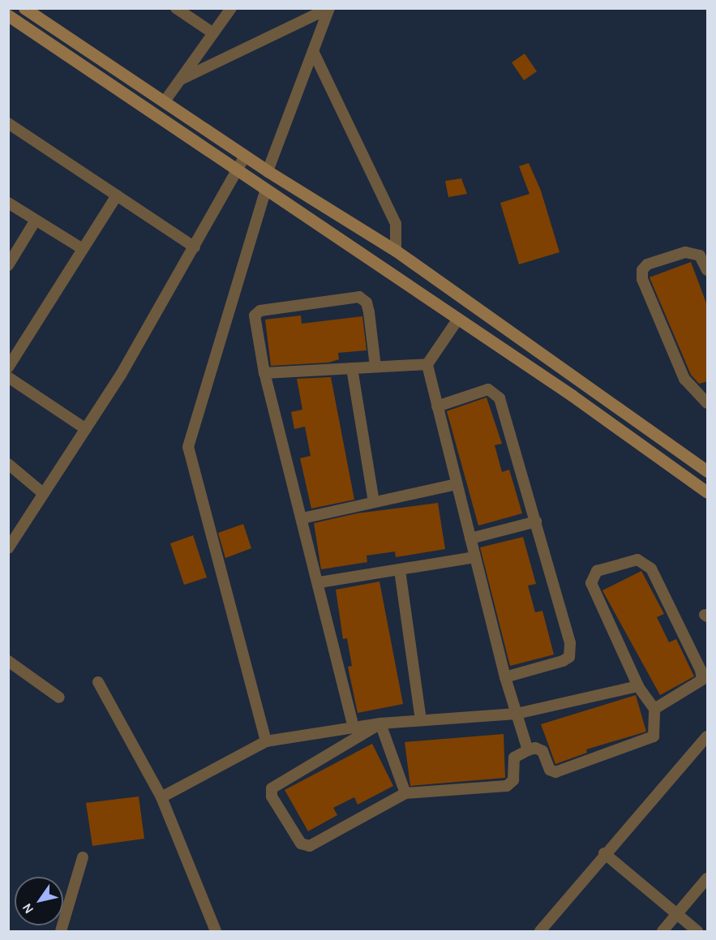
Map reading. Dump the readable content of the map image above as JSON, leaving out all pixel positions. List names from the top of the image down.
{
  "north": "bottom left"
}
